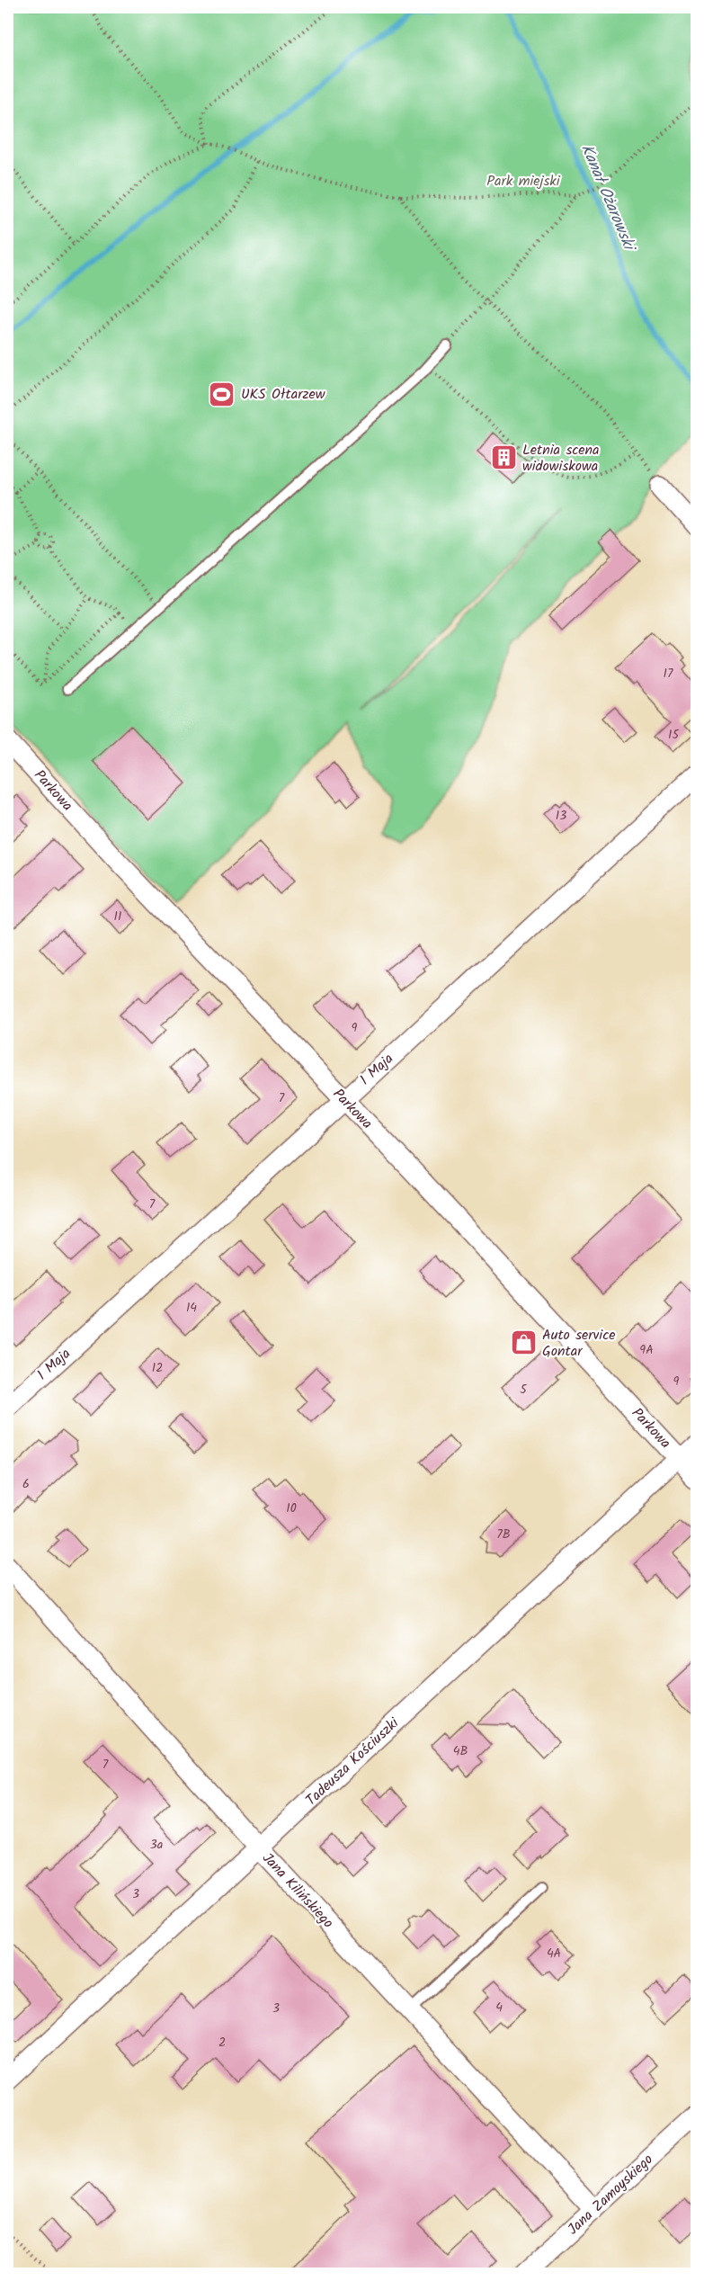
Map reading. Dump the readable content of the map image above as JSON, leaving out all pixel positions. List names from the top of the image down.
{
  "streets": {
    "street": [
      "Parkowa",
      "1 Maja",
      "Tadeusza Kościuszki",
      "Jana Kilińskiego",
      "Jana Zamoyskiego"
    ]
  },
  "crossings": [
    ["Parkowa", "1 Maja"],
    ["Parkowa", "Tadeusza Kościuszki"],
    ["Tadeusza Kościuszki", "Jana Kilińskiego"],
    ["Jana Kilińskiego", "Jana Zamoyskiego"]
  ],
  "water": ["Kanał Ożarowski"],
  "parks": ["Park miejski"],
  "places": {
    "sports": ["UKS Ołtarzew"],
    "building": ["Letnia scena widowiskowa"],
    "shop": ["Auto service Gontar"]
  },
  "house_numbers": [
    "17",
    "15",
    "13",
    "11",
    "9",
    "7",
    "7",
    "14",
    "9A",
    "12",
    "9",
    "5",
    "6",
    "10",
    "7B",
    "4B",
    "7",
    "3a",
    "3",
    "4A",
    "4",
    "3",
    "2"
  ]
}
